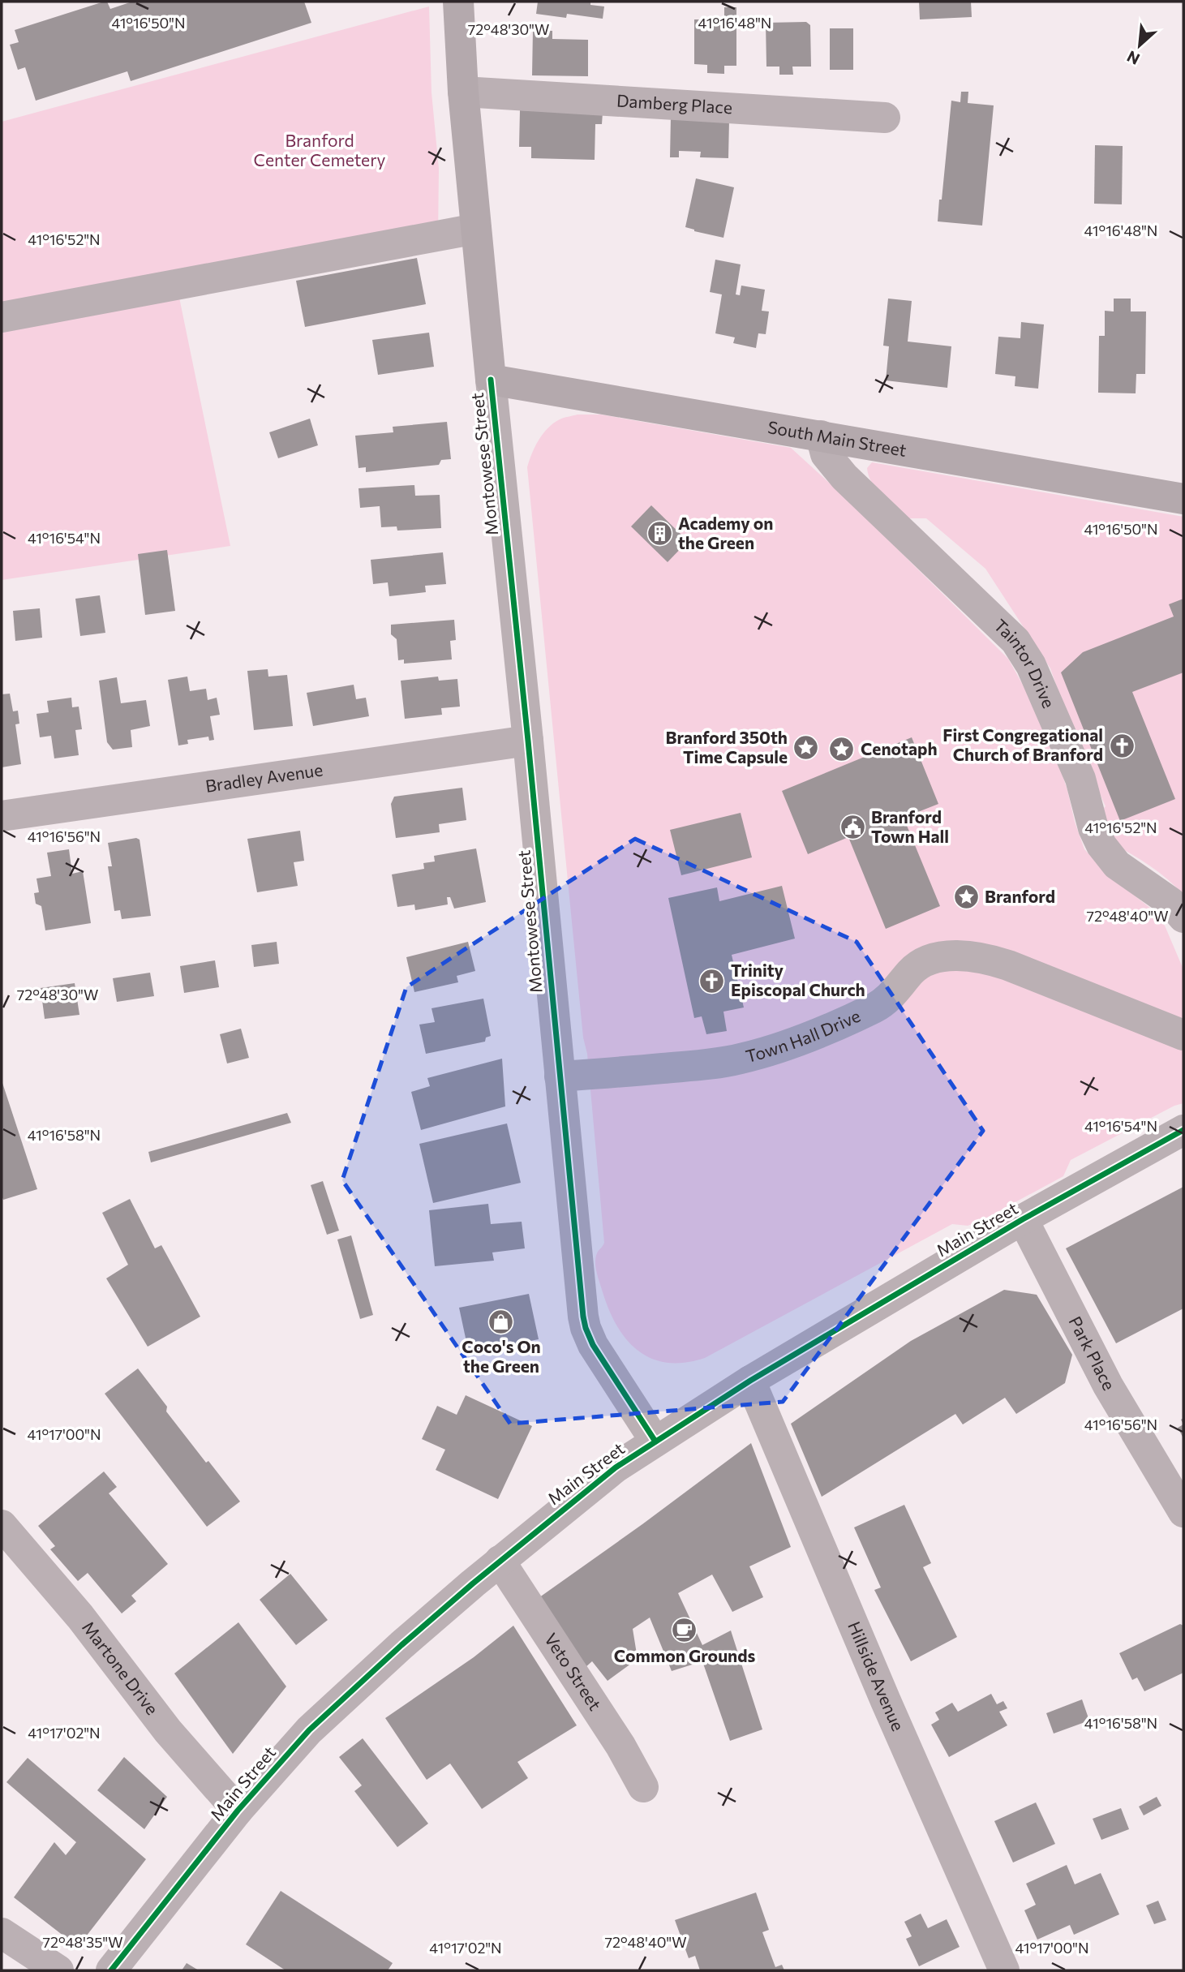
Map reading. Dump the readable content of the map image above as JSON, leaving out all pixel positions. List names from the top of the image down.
{
  "streets": {
    "main road": ["South Main Street", "Montowese Street"],
    "street": [
      "Damberg Place",
      "Taintor Drive",
      "Bradley Avenue",
      "Town Hall Drive",
      "Main Street",
      "Park Place",
      "Martone Drive",
      "Veto Street",
      "Hillside Avenue"
    ]
  },
  "crossings": [
    ["Damberg Place", "Montowese Street"],
    ["South Main Street", "Montowese Street"],
    ["South Main Street", "Taintor Drive"],
    ["Montowese Street", "Bradley Avenue"],
    ["Montowese Street", "Town Hall Drive"],
    ["Montowese Street", "Main Street"],
    ["Main Street", "Park Place"],
    ["Main Street", "Martone Drive"],
    ["Main Street", "Veto Street"],
    ["Main Street", "Hillside Avenue"]
  ],
  "parks": ["Branford Center Cemetery"],
  "places": {
    "building": ["Academy on the Green"],
    "church": ["First Congregational Church of Branford", "Trinity Episcopal Church"],
    "place": ["Branford 350th Time Capsule", "Cenotaph", "Branford"],
    "public building": ["Branford Town Hall"],
    "shop": ["Coco's On the Green"],
    "cafe": ["Common Grounds"]
  },
  "north": "bottom left",
  "coordinates": [
    "41°16'50\"N",
    "41°16'48\"N",
    "72°48'30\"W",
    "41°16'52\"N",
    "41°16'54\"N",
    "41°16'56\"N",
    "72°48'40\"W",
    "41°16'58\"N",
    "41°17'00\"N",
    "41°17'02\"N",
    "72°48'35\"W"
  ]
}
